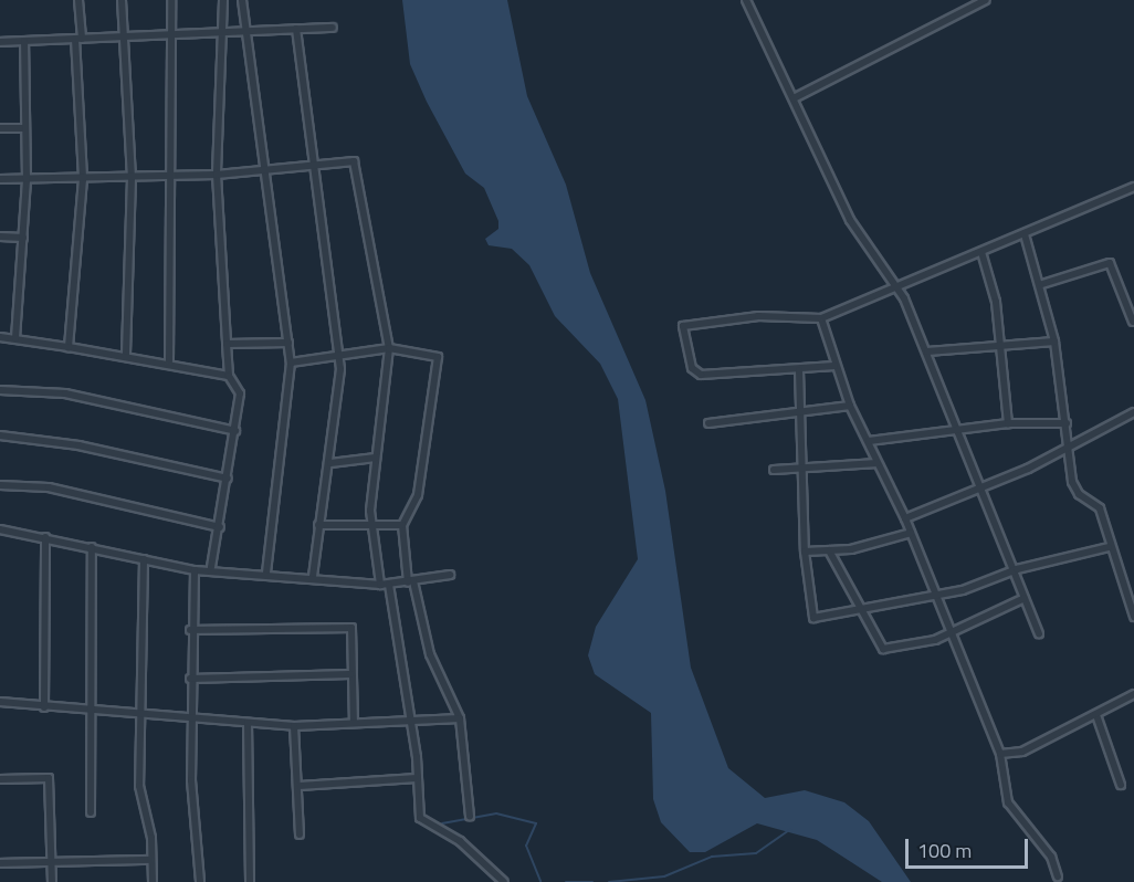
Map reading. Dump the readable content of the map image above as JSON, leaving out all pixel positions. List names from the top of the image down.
{
  "scale_bar": "100 m"
}
